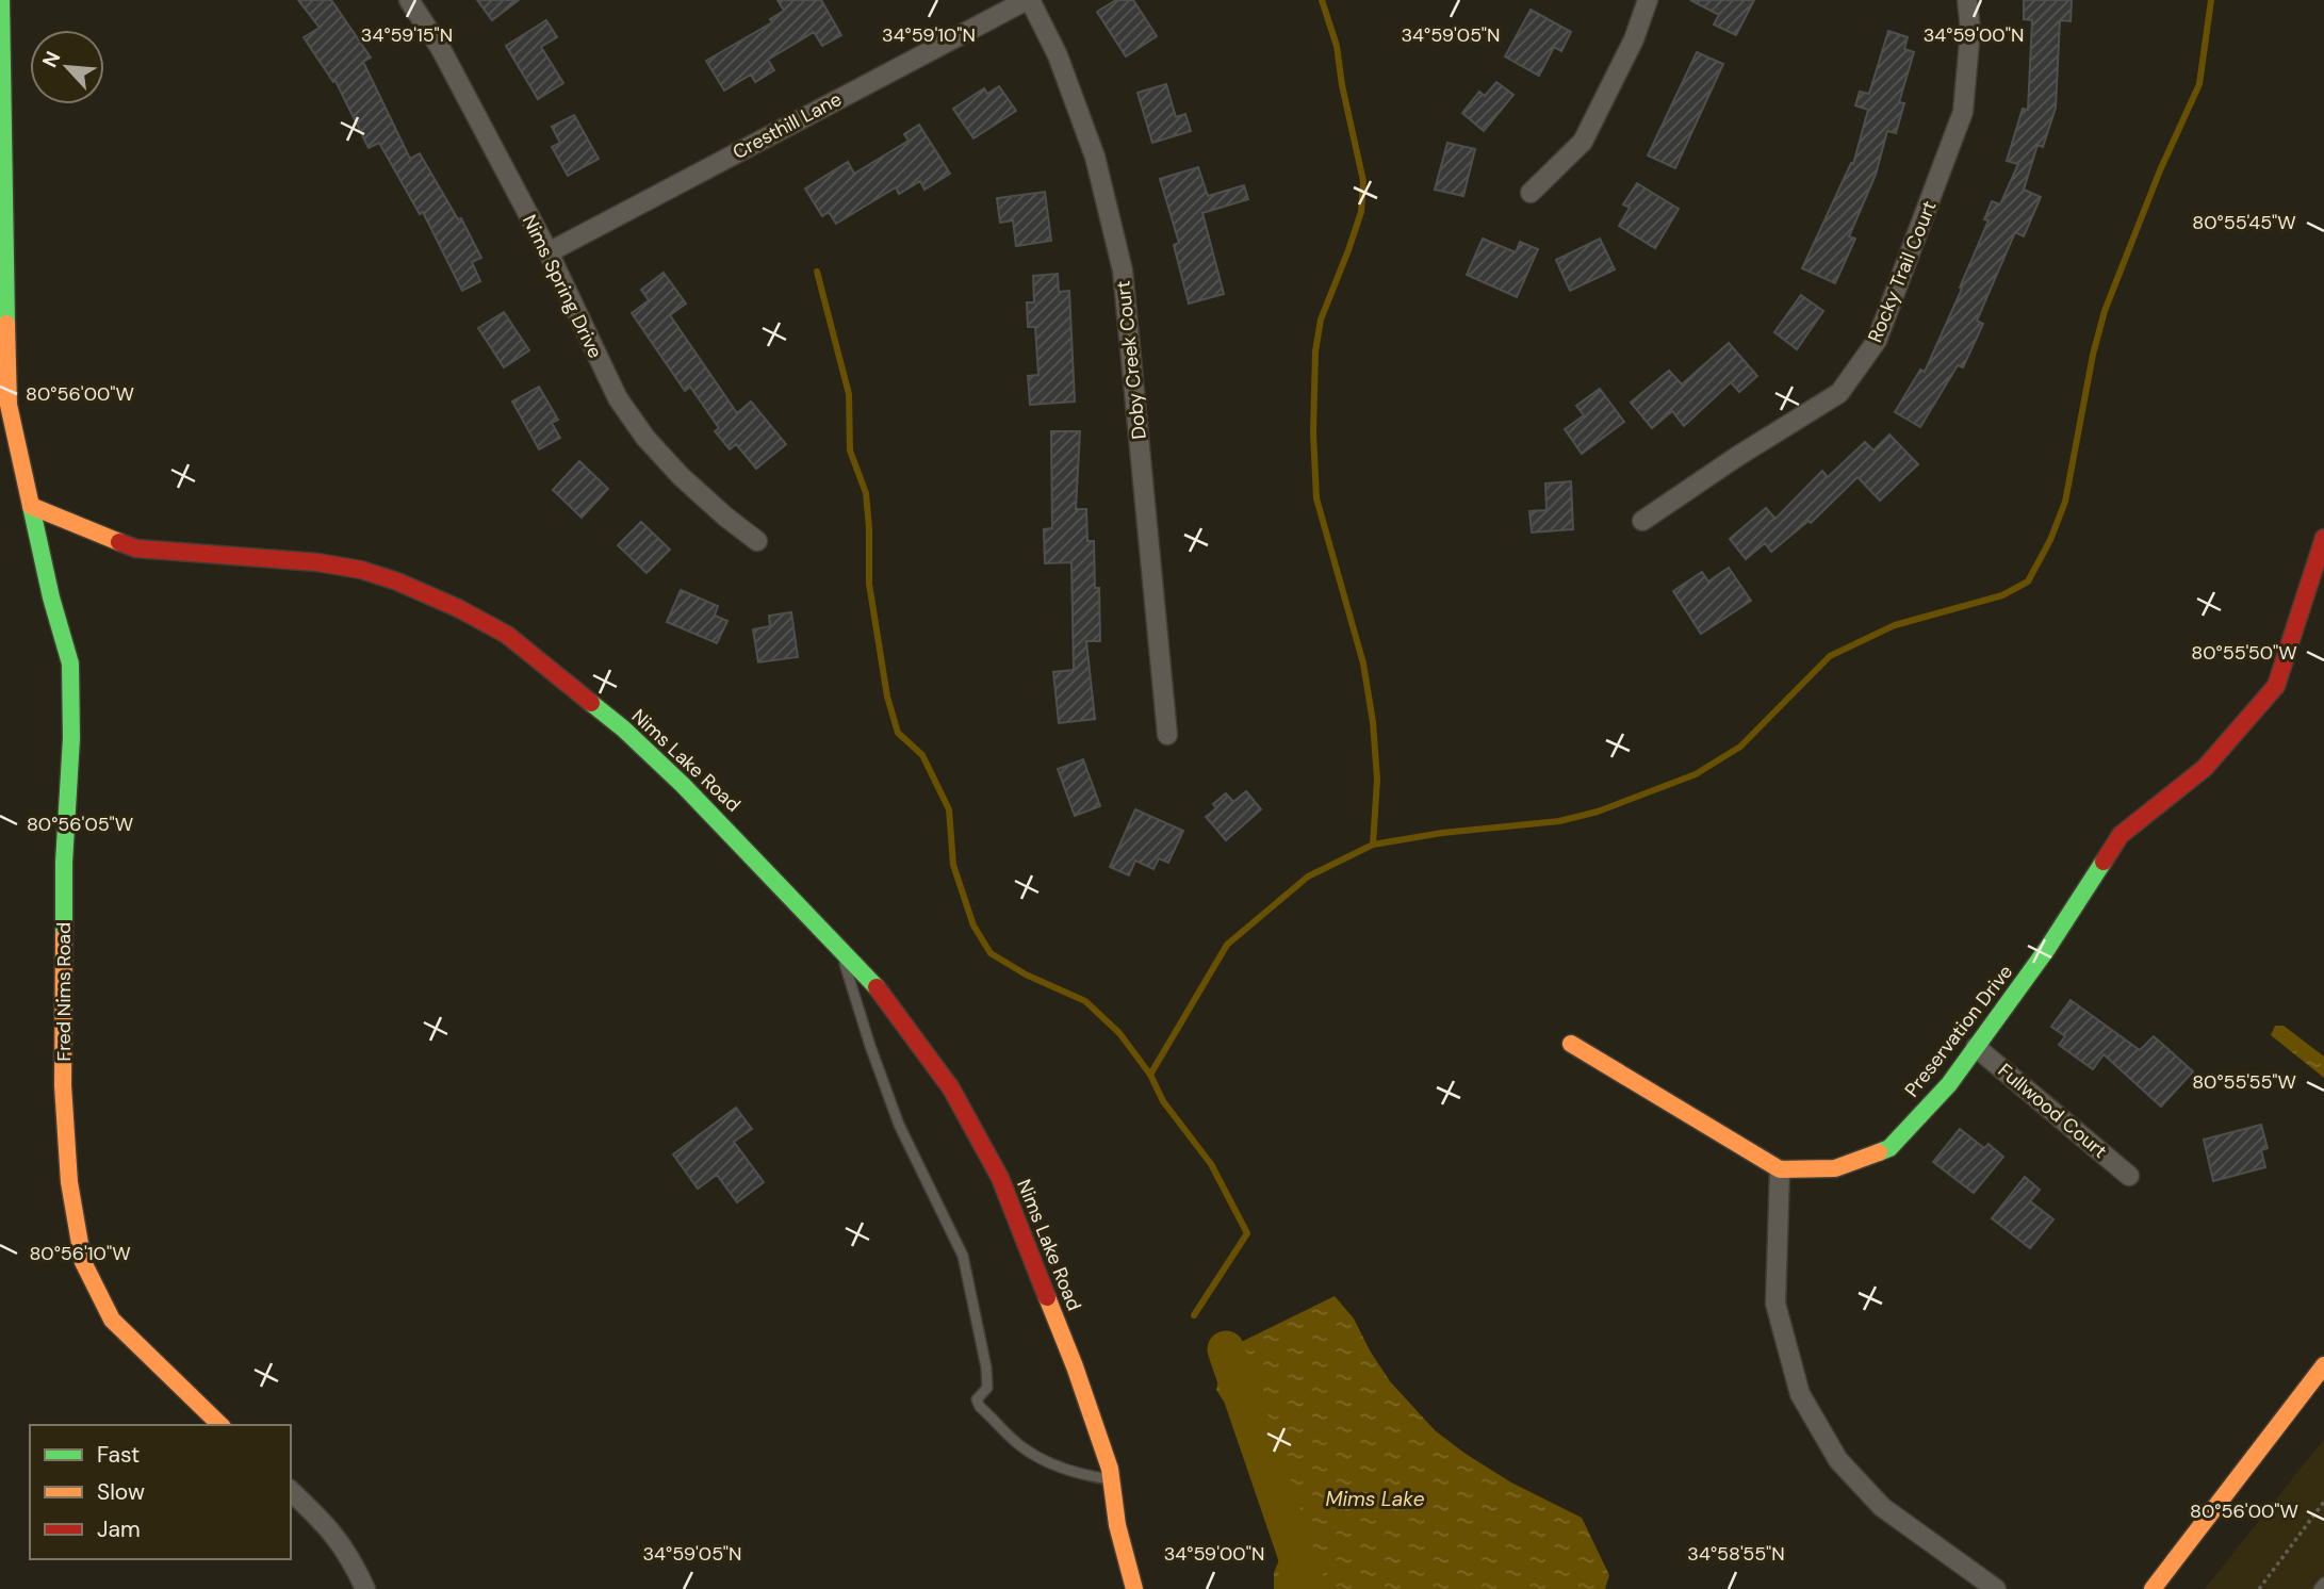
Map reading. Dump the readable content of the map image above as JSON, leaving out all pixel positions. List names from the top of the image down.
{
  "streets": {
    "street": [
      "Cresthill Lane",
      "Rocky Trail Court",
      "Nims Spring Drive",
      "Doby Creek Court",
      "Nims Lake Road",
      "Fred Nims Road",
      "Preservation Drive",
      "Fullwood Court"
    ]
  },
  "crossings": [
    ["Cresthill Lane", "Nims Spring Drive"],
    ["Cresthill Lane", "Doby Creek Court"],
    ["Nims Lake Road", "Fred Nims Road"],
    ["Preservation Drive", "Fullwood Court"]
  ],
  "water": ["Mims Lake"],
  "legend": ["Fast", "Slow", "Jam"],
  "north": "top left",
  "coordinates": [
    "34°59'15\"N",
    "34°59'10\"N",
    "34°59'05\"N",
    "34°59'00\"N",
    "80°55'45\"W",
    "80°56'00\"W",
    "80°55'50\"W",
    "80°56'05\"W",
    "80°55'55\"W",
    "80°56'10\"W",
    "34°58'55\"N"
  ]
}
